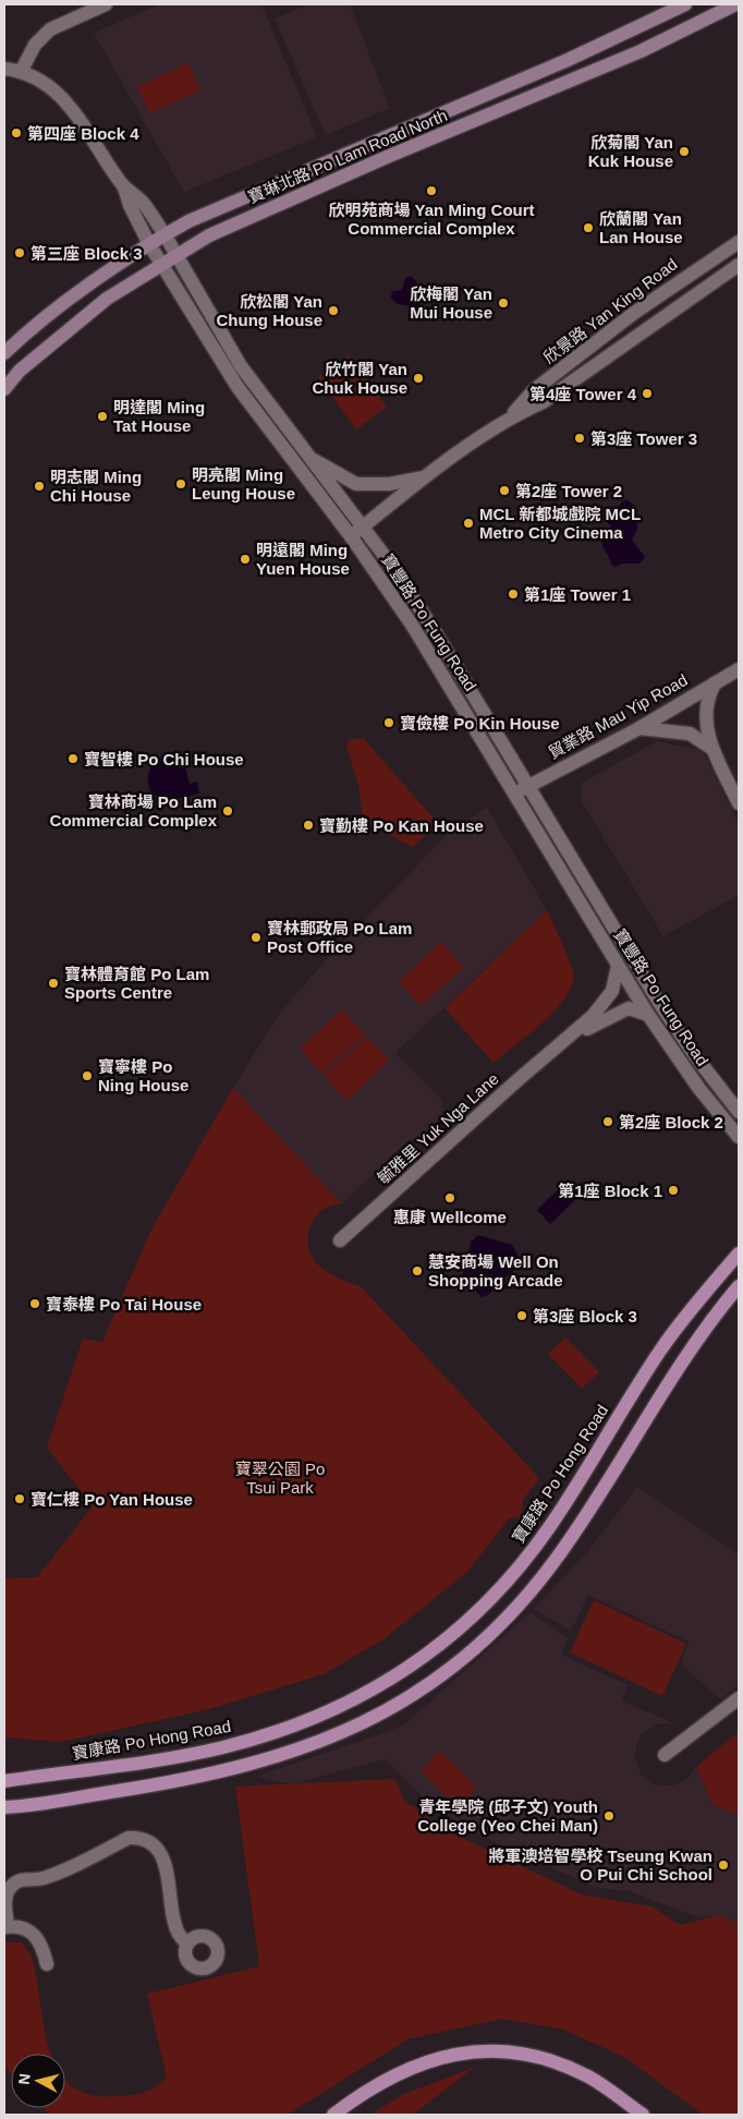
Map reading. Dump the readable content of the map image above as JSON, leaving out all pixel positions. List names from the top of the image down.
{
  "streets": {
    "main road": ["寶琳北路 Po Lam Road North", "寶康路 Po Hong Road"],
    "street": [
      "欣景路 Yan King Road",
      "寶豐路 Po Fung Road",
      "貿業路 Mau Yip Road",
      "毓雅里 Yuk Nga Lane"
    ]
  },
  "crossings": [
    ["寶琳北路 Po Lam Road North", "寶豐路 Po Fung Road"],
    ["欣景路 Yan King Road", "寶豐路 Po Fung Road"],
    ["寶豐路 Po Fung Road", "貿業路 Mau Yip Road"],
    ["寶豐路 Po Fung Road", "毓雅里 Yuk Nga Lane"]
  ],
  "parks": ["寶翠公園 Po Tsui Park"],
  "places": [
    "第四座 Block 4",
    "欣菊閣 Yan Kuk House",
    "欣明苑商場 Yan Ming Court Commercial Complex",
    "欣蘭閣 Yan Lan House",
    "第三座 Block 3",
    "欣梅閣 Yan Mui House",
    "欣松閣 Yan Chung House",
    "欣竹閣 Yan Chuk House",
    "第4座 Tower 4",
    "明達閣 Ming Tat House",
    "第3座 Tower 3",
    "明亮閣 Ming Leung House",
    "明志閣 Ming Chi House",
    "第2座 Tower 2",
    "MCL 新都城戲院 MCL Metro City Cinema",
    "明遠閣 Ming Yuen House",
    "第1座 Tower 1",
    "寶儉樓 Po Kin House",
    "寶智樓 Po Chi House",
    "寶林商場 Po Lam Commercial Complex",
    "寶勤樓 Po Kan House",
    "寶林郵政局 Po Lam Post Office",
    "寶林體育館 Po Lam Sports Centre",
    "寶寧樓 Po Ning House",
    "第2座 Block 2",
    "第1座 Block 1",
    "惠康 Wellcome",
    "慧安商場 Well On Shopping Arcade",
    "寶泰樓 Po Tai House",
    "第3座 Block 3",
    "寶仁樓 Po Yan House",
    "青年學院 (邱子文) Youth College (Yeo Chei Man)",
    "將軍澳培智學校 Tseung Kwan O Pui Chi School"
  ],
  "north": "left"
}
